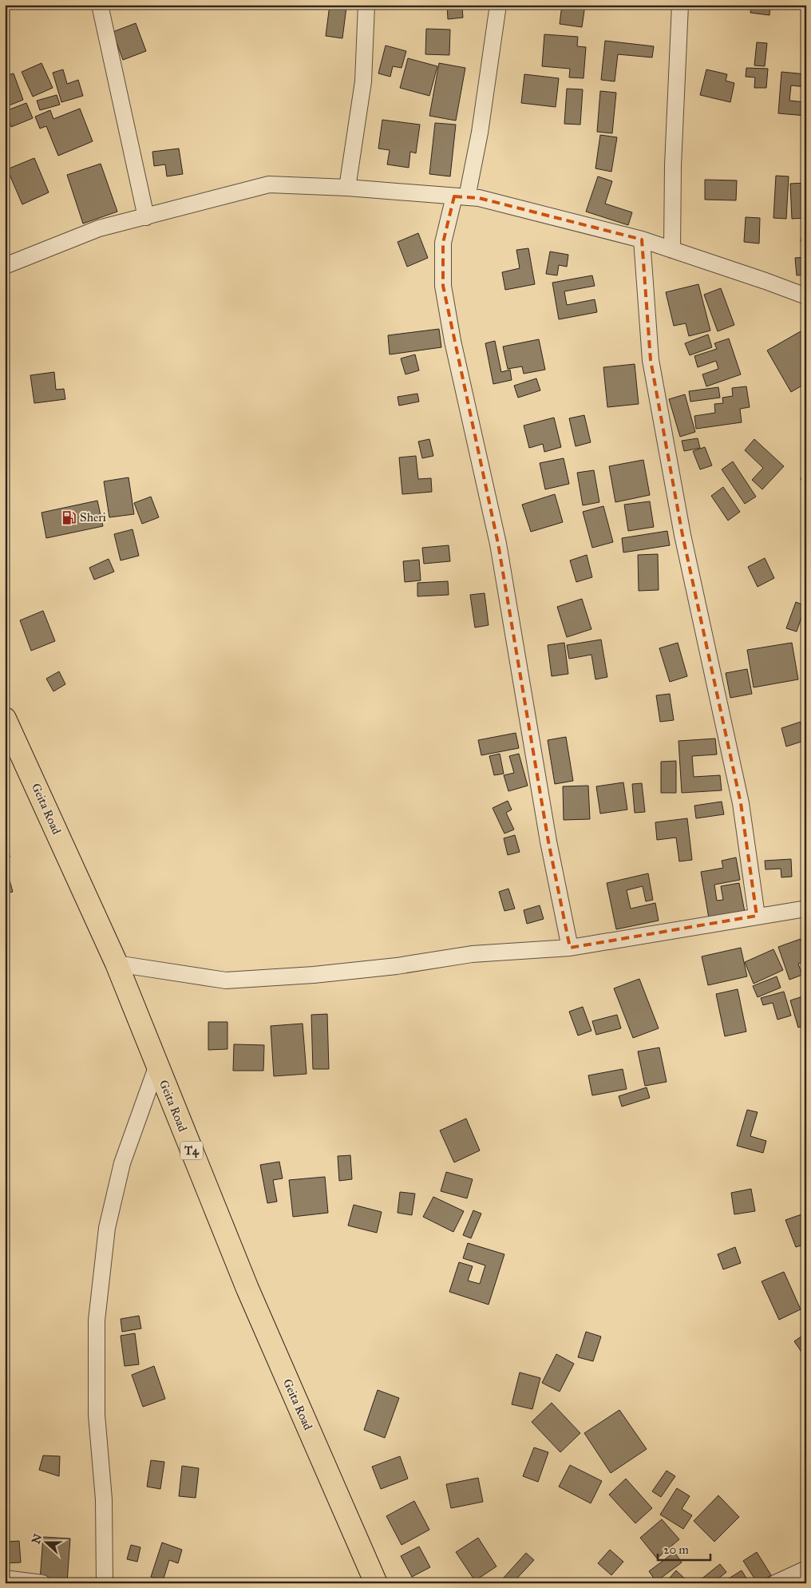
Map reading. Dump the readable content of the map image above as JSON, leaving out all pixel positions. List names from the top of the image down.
{
  "streets": {
    "highway": ["Geita Road", "T4"]
  },
  "places": {
    "fuel station": ["Sheri"]
  },
  "scale_bar": "20 m",
  "north": "left"
}
